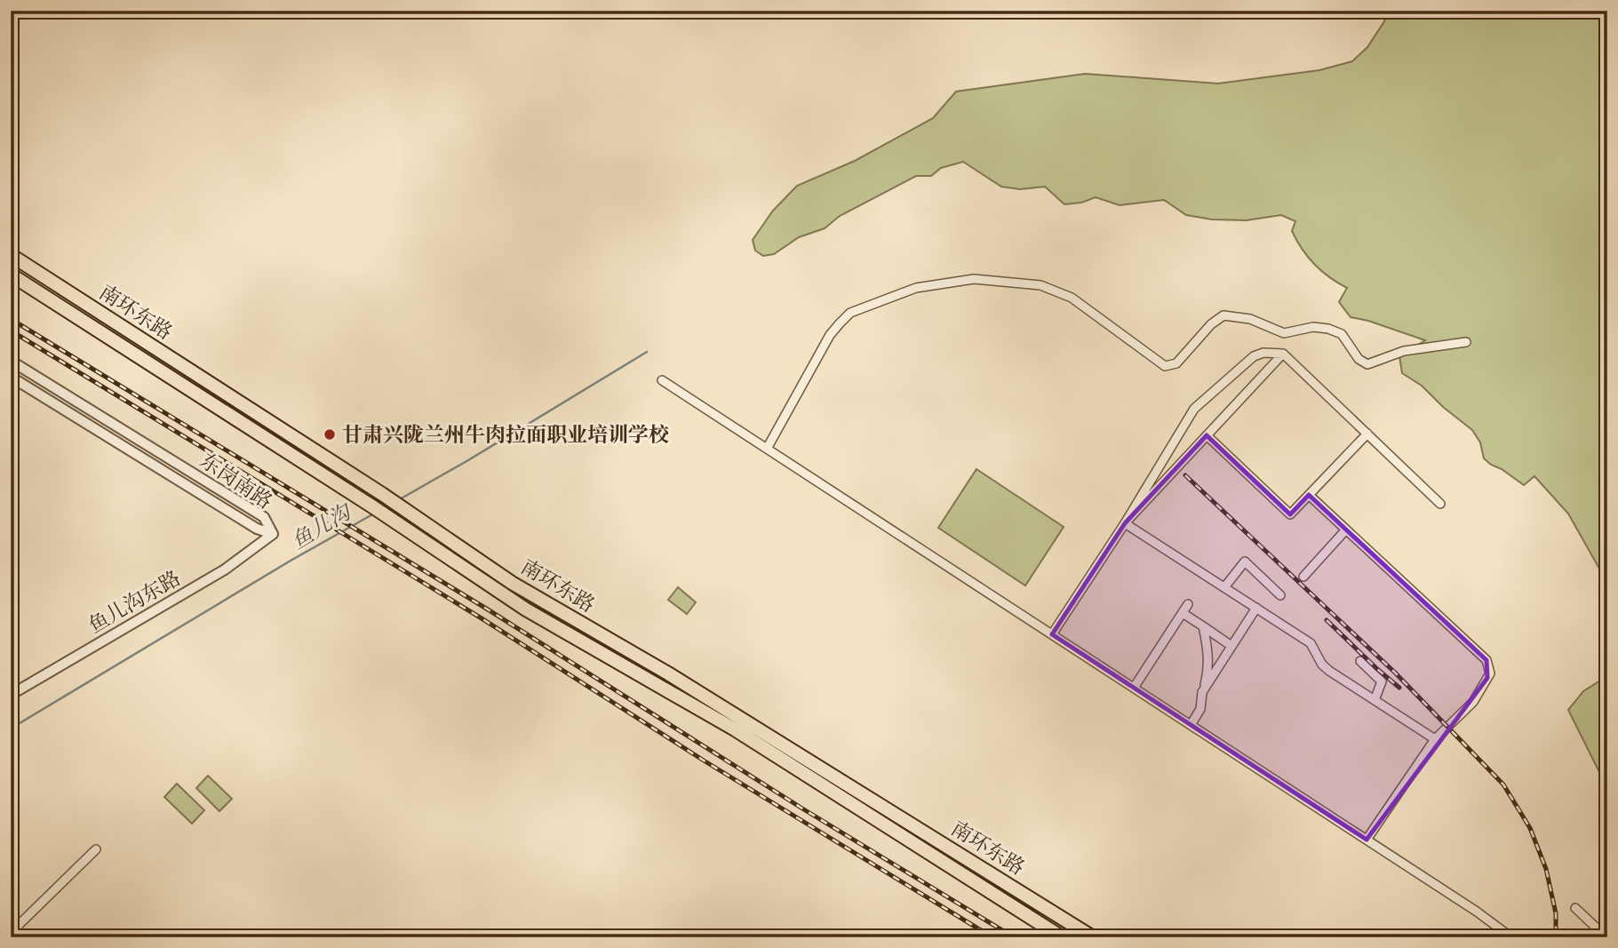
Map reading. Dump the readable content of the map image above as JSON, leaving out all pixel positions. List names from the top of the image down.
{
  "streets": {
    "highway": ["南环东路"],
    "street": ["东岗南路", "鱼儿沟东路"]
  },
  "crossings": [
    ["东岗南路", "鱼儿沟东路"]
  ],
  "water": ["鱼儿沟"],
  "places": ["甘肃兴陇兰州牛肉拉面职业培训学校"]
}
